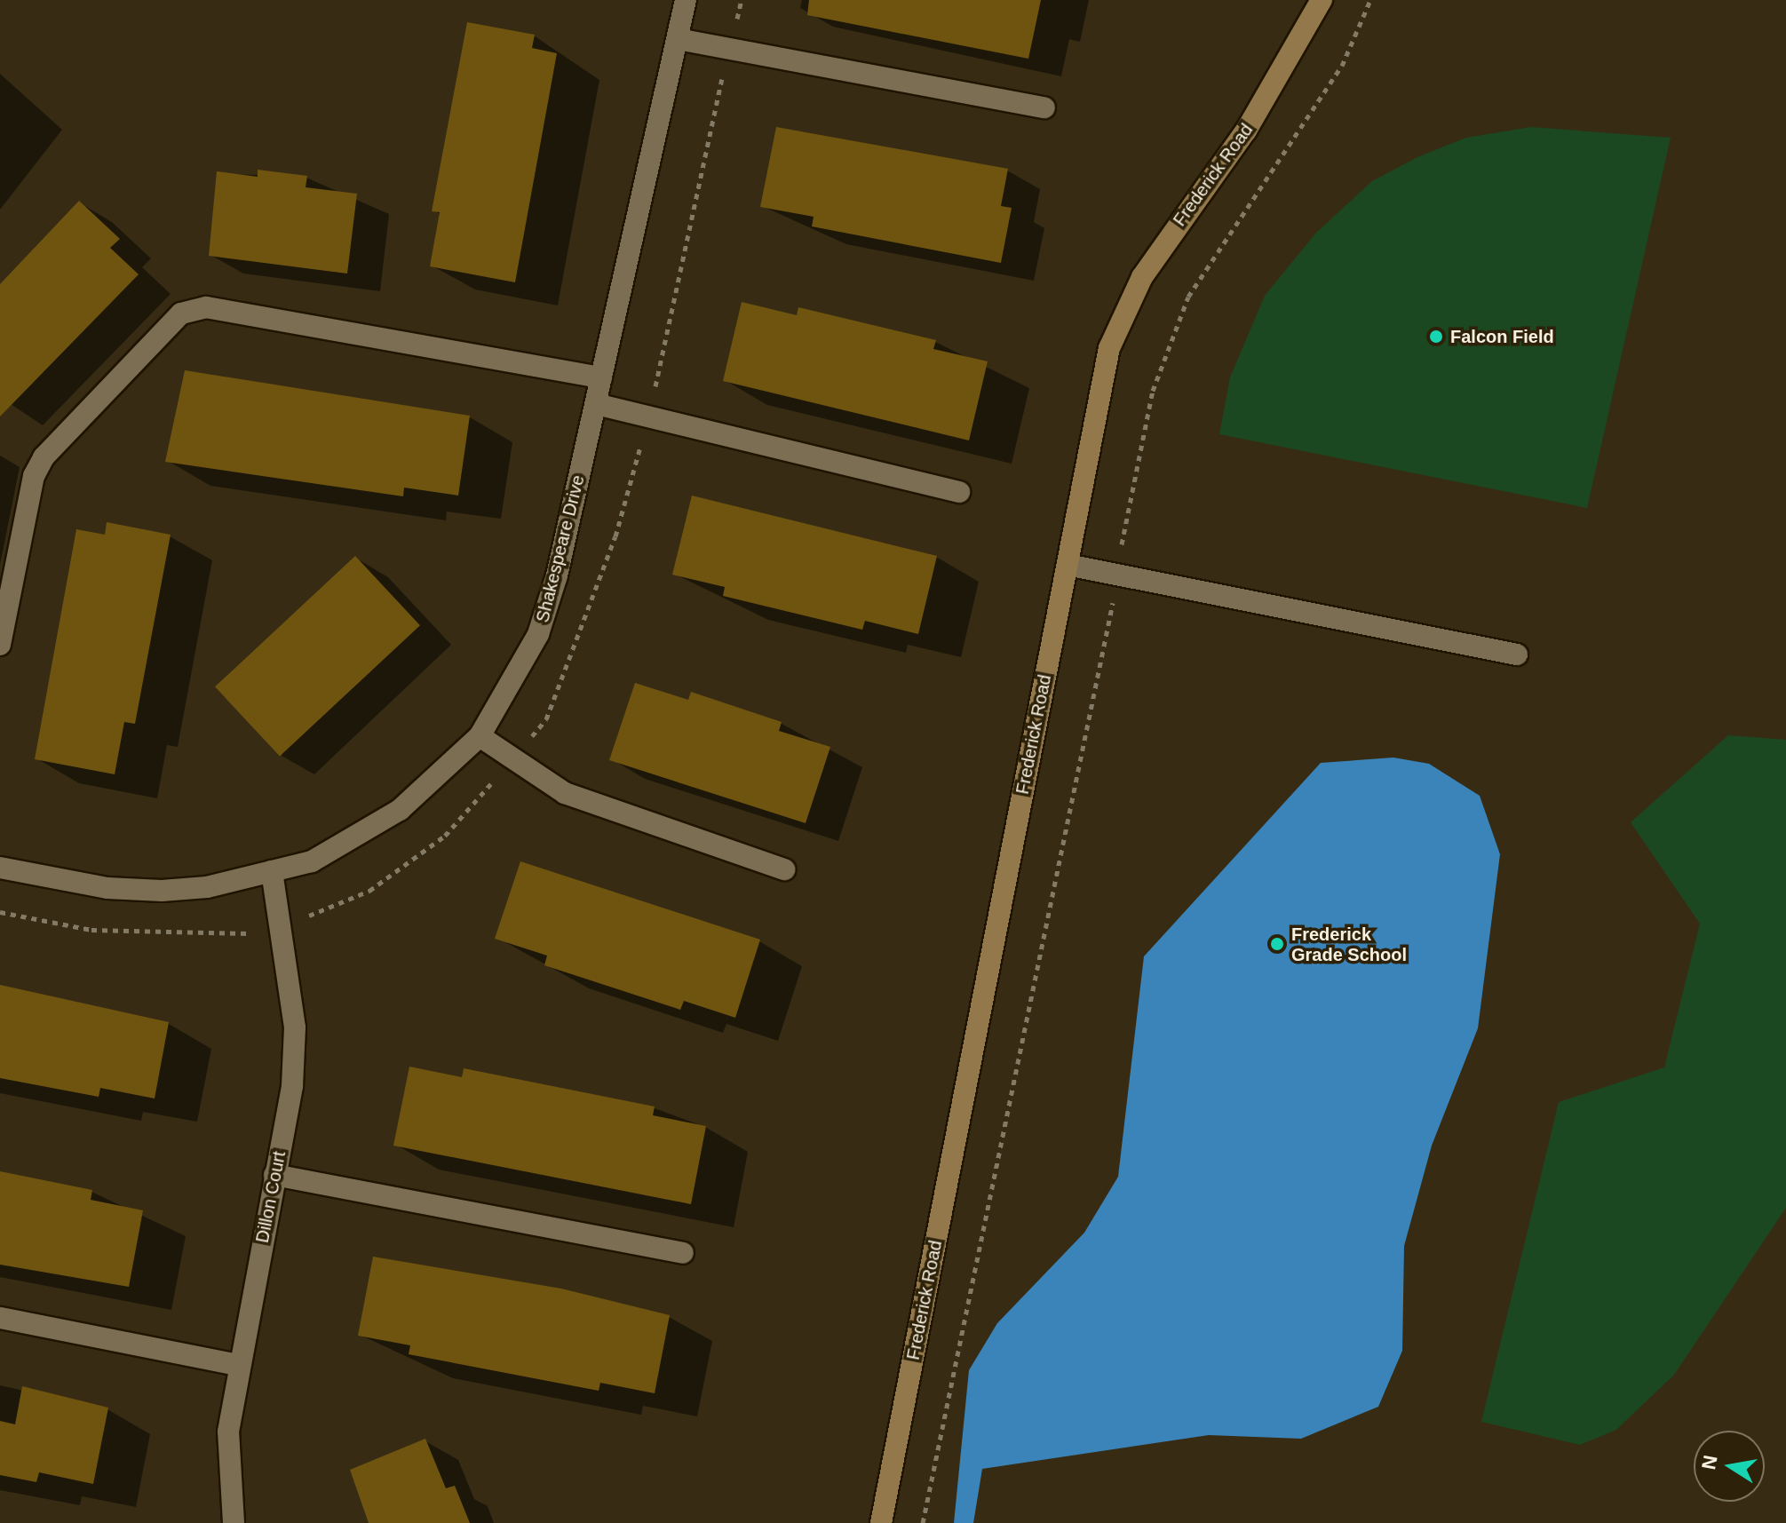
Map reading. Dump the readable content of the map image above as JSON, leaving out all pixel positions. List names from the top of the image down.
{
  "streets": {
    "street": ["Frederick Road", "Shakespeare Drive", "Dillon Court"]
  },
  "crossings": [
    ["Shakespeare Drive", "Dillon Court"]
  ],
  "places": ["Falcon Field", "Frederick Grade School"],
  "north": "left"
}
